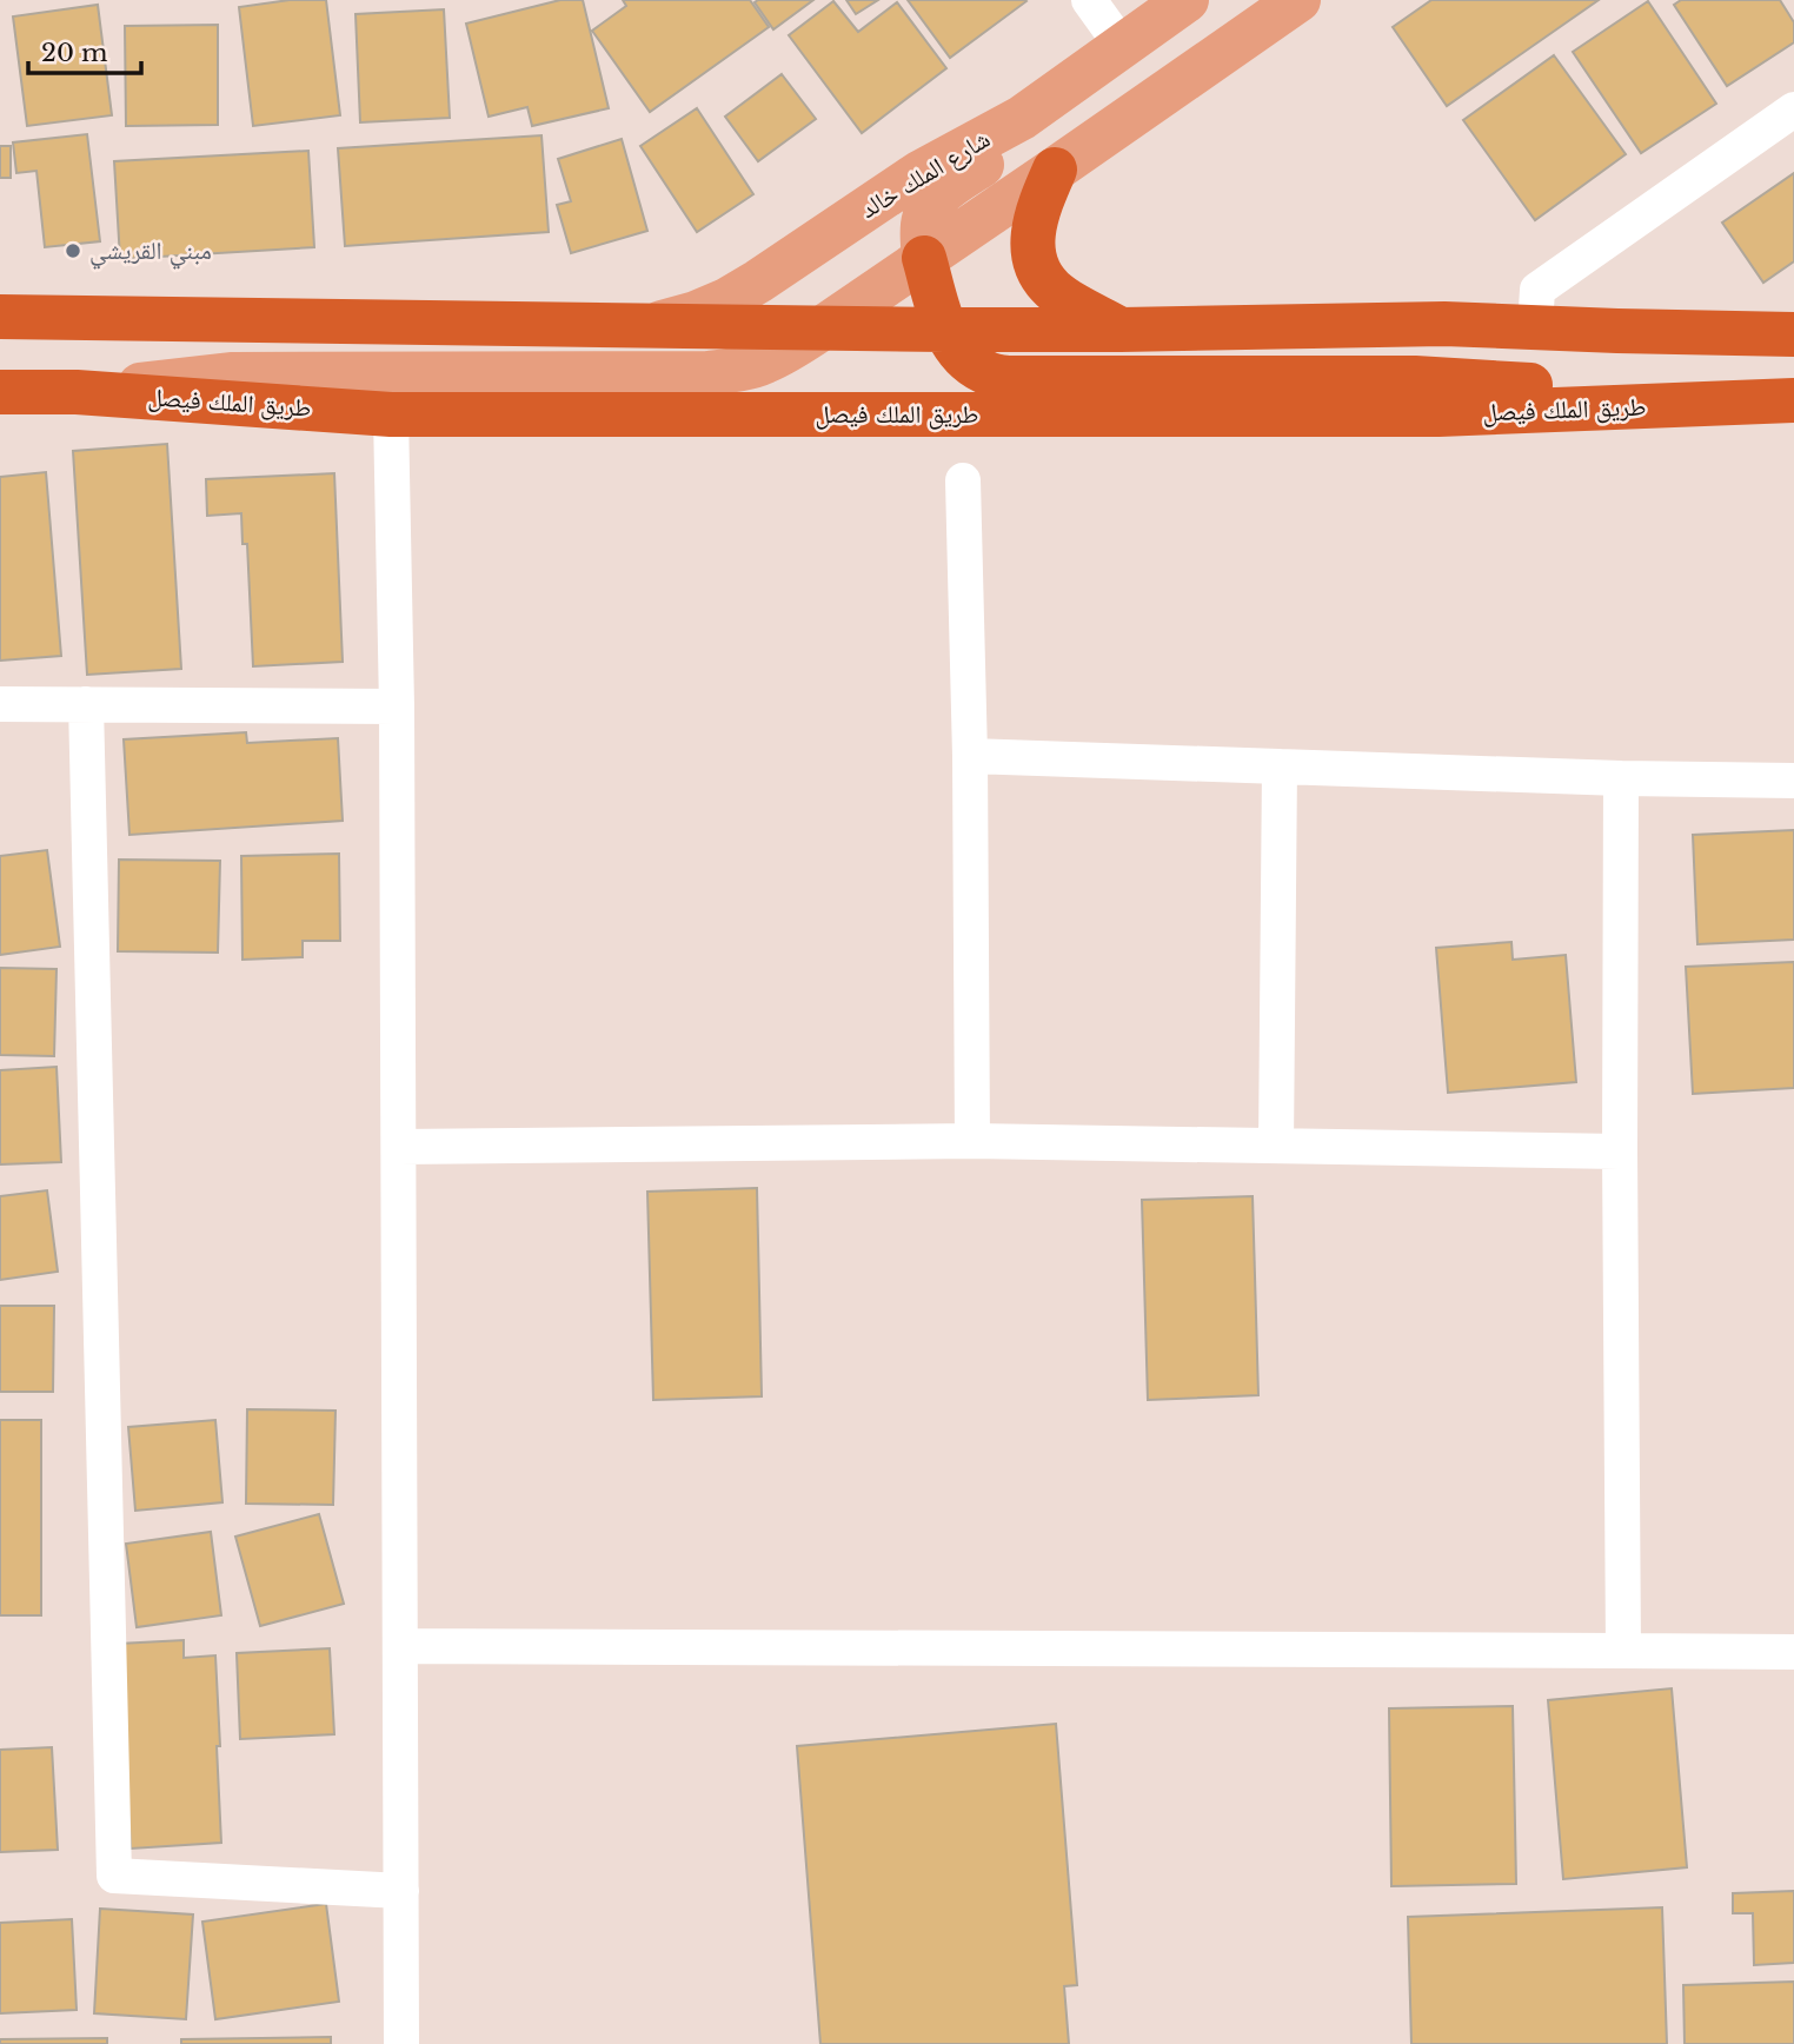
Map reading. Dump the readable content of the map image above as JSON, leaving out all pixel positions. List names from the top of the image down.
{
  "streets": {
    "highway": ["طريق الملك فيصل"],
    "main road": ["شارع الملك خالد"]
  },
  "places": ["مبني القريشي"],
  "scale_bar": "20 m"
}
